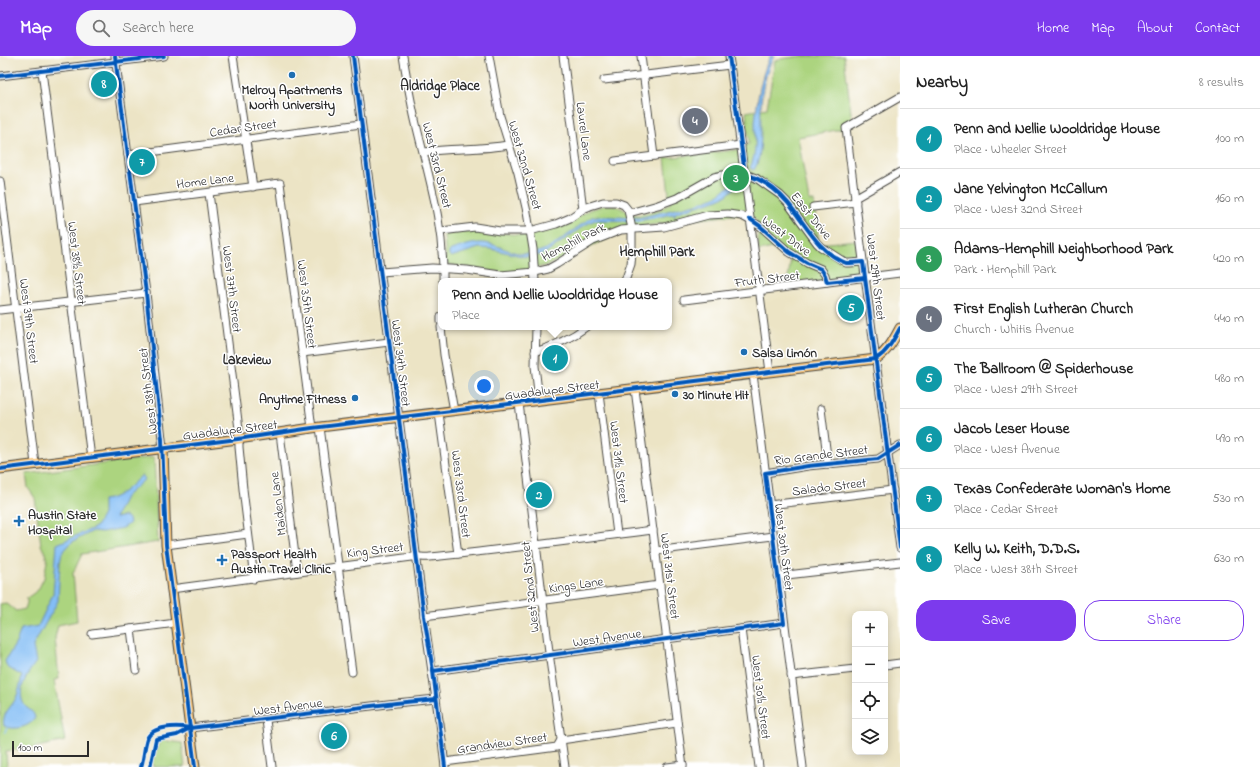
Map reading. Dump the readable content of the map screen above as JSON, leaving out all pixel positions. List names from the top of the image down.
{
  "streets": {
    "main road": ["Guadalupe Street", "West 38th Street"],
    "street": [
      "Cedar Street",
      "Laurel Lane",
      "West 33rd Street",
      "West 32nd Street",
      "Home Lane",
      "East Drive",
      "West Drive",
      "Hemphill Park",
      "West 38½ Street",
      "West 29th Street",
      "Fruth Street",
      "West 37th Street",
      "West 35th Street",
      "West 39th Street",
      "West 34th Street",
      "Rio Grande Street",
      "West 31½ Street",
      "Salado Street",
      "Maiden Lane",
      "West 30th Street",
      "King Street",
      "West 31st Street",
      "Kings Lane",
      "West Avenue",
      "West 30½ Street",
      "Grandview Street"
    ]
  },
  "crossings": [
    ["Cedar Street", "West 34th Street"],
    ["Cedar Street", "West 38th Street"],
    ["Laurel Lane", "Hemphill Park"],
    ["West 33rd Street", "Hemphill Park"],
    ["West 33rd Street", "Guadalupe Street"],
    ["West 33rd Street", "King Street"],
    ["West 32nd Street", "Hemphill Park"],
    ["West 32nd Street", "Guadalupe Street"],
    ["West 32nd Street", "King Street"],
    ["West 32nd Street", "Kings Lane"],
    ["West 32nd Street", "West Avenue"],
    ["West 32nd Street", "Grandview Street"],
    ["Home Lane", "West 37th Street"],
    ["Home Lane", "West 35th Street"],
    ["Home Lane", "West 38th Street"],
    ["East Drive", "Hemphill Park"],
    ["East Drive", "West 29th Street"],
    ["West Drive", "Hemphill Park"],
    ["West Drive", "Fruth Street"],
    ["Hemphill Park", "West 34th Street"],
    ["West 38½ Street", "Guadalupe Street"],
    ["West 29th Street", "Fruth Street"],
    ["West 29th Street", "Guadalupe Street"],
    ["West 29th Street", "Rio Grande Street"],
    ["West 29th Street", "Salado Street"],
    ["West 37th Street", "Guadalupe Street"],
    ["West 37th Street", "King Street"],
    ["West 35th Street", "Guadalupe Street"],
    ["West 35th Street", "King Street"],
    ["West 39th Street", "Guadalupe Street"],
    ["West 34th Street", "Guadalupe Street"],
    ["West 34th Street", "King Street"],
    ["West 34th Street", "Kings Lane"],
    ["West 34th Street", "West Avenue"],
    ["West 34th Street", "Grandview Street"],
    ["Guadalupe Street", "West 38th Street"],
    ["Guadalupe Street", "West 31½ Street"],
    ["Guadalupe Street", "Maiden Lane"],
    ["Guadalupe Street", "West 30th Street"],
    ["Guadalupe Street", "West 31st Street"],
    ["West 38th Street", "King Street"],
    ["West 38th Street", "West Avenue"],
    ["Rio Grande Street", "West 30th Street"],
    ["West 31½ Street", "King Street"],
    ["Salado Street", "West 30th Street"],
    ["Maiden Lane", "King Street"],
    ["West 30th Street", "West Avenue"],
    ["King Street", "West 31st Street"],
    ["West 31st Street", "Kings Lane"],
    ["West 31st Street", "West Avenue"],
    ["West 31st Street", "Grandview Street"],
    ["West Avenue", "West 30½ Street"]
  ],
  "districts": ["Aldridge Place", "Hemphill Park", "Lakeview"],
  "places": {
    "other": [
      "Melroy Apartments North University",
      "Salsa Limón",
      "30 Minute Hit",
      "Anytime Fitness"
    ],
    "health": ["Austin State Hospital", "Passport Health Austin Travel Clinic"]
  },
  "scale_bar": "100 m",
  "page": {
    "header": "Map",
    "search": "Search here",
    "nav": [
      "Home",
      "Map",
      "About",
      "Contact"
    ],
    "heading": ["Nearby", "8 results"],
    "pins": [
      "8",
      "4",
      "7",
      "3",
      "5",
      "1",
      "2",
      "6"
    ],
    "list": [
      {
        "mark": "1",
        "name": "Penn and Nellie Wooldridge House",
        "note": "Place · Wheeler Street",
        "value": "100 m"
      },
      {
        "mark": "2",
        "name": "Jane Yelvington McCallum",
        "note": "Place · West 32nd Street",
        "value": "160 m"
      },
      {
        "mark": "3",
        "name": "Adams-Hemphill Neighborhood Park",
        "note": "Park · Hemphill Park",
        "value": "420 m"
      },
      {
        "mark": "4",
        "name": "First English Lutheran Church",
        "note": "Church · Whitis Avenue",
        "value": "440 m"
      },
      {
        "mark": "5",
        "name": "The Ballroom @ Spiderhouse",
        "note": "Place · West 29th Street",
        "value": "480 m"
      },
      {
        "mark": "6",
        "name": "Jacob Leser House",
        "note": "Place · West Avenue",
        "value": "490 m"
      },
      {
        "mark": "7",
        "name": "Texas Confederate Woman's Home",
        "note": "Place · Cedar Street",
        "value": "530 m"
      },
      {
        "mark": "8",
        "name": "Kelly W. Keith, D.D.S.",
        "note": "Place · West 38th Street",
        "value": "630 m"
      }
    ],
    "popup": ["Penn and Nellie Wooldridge House", "Place"],
    "buttons": ["Save", "Share"],
    "map_buttons": ["+", "−"],
    "scale": "100 m"
  }
}
